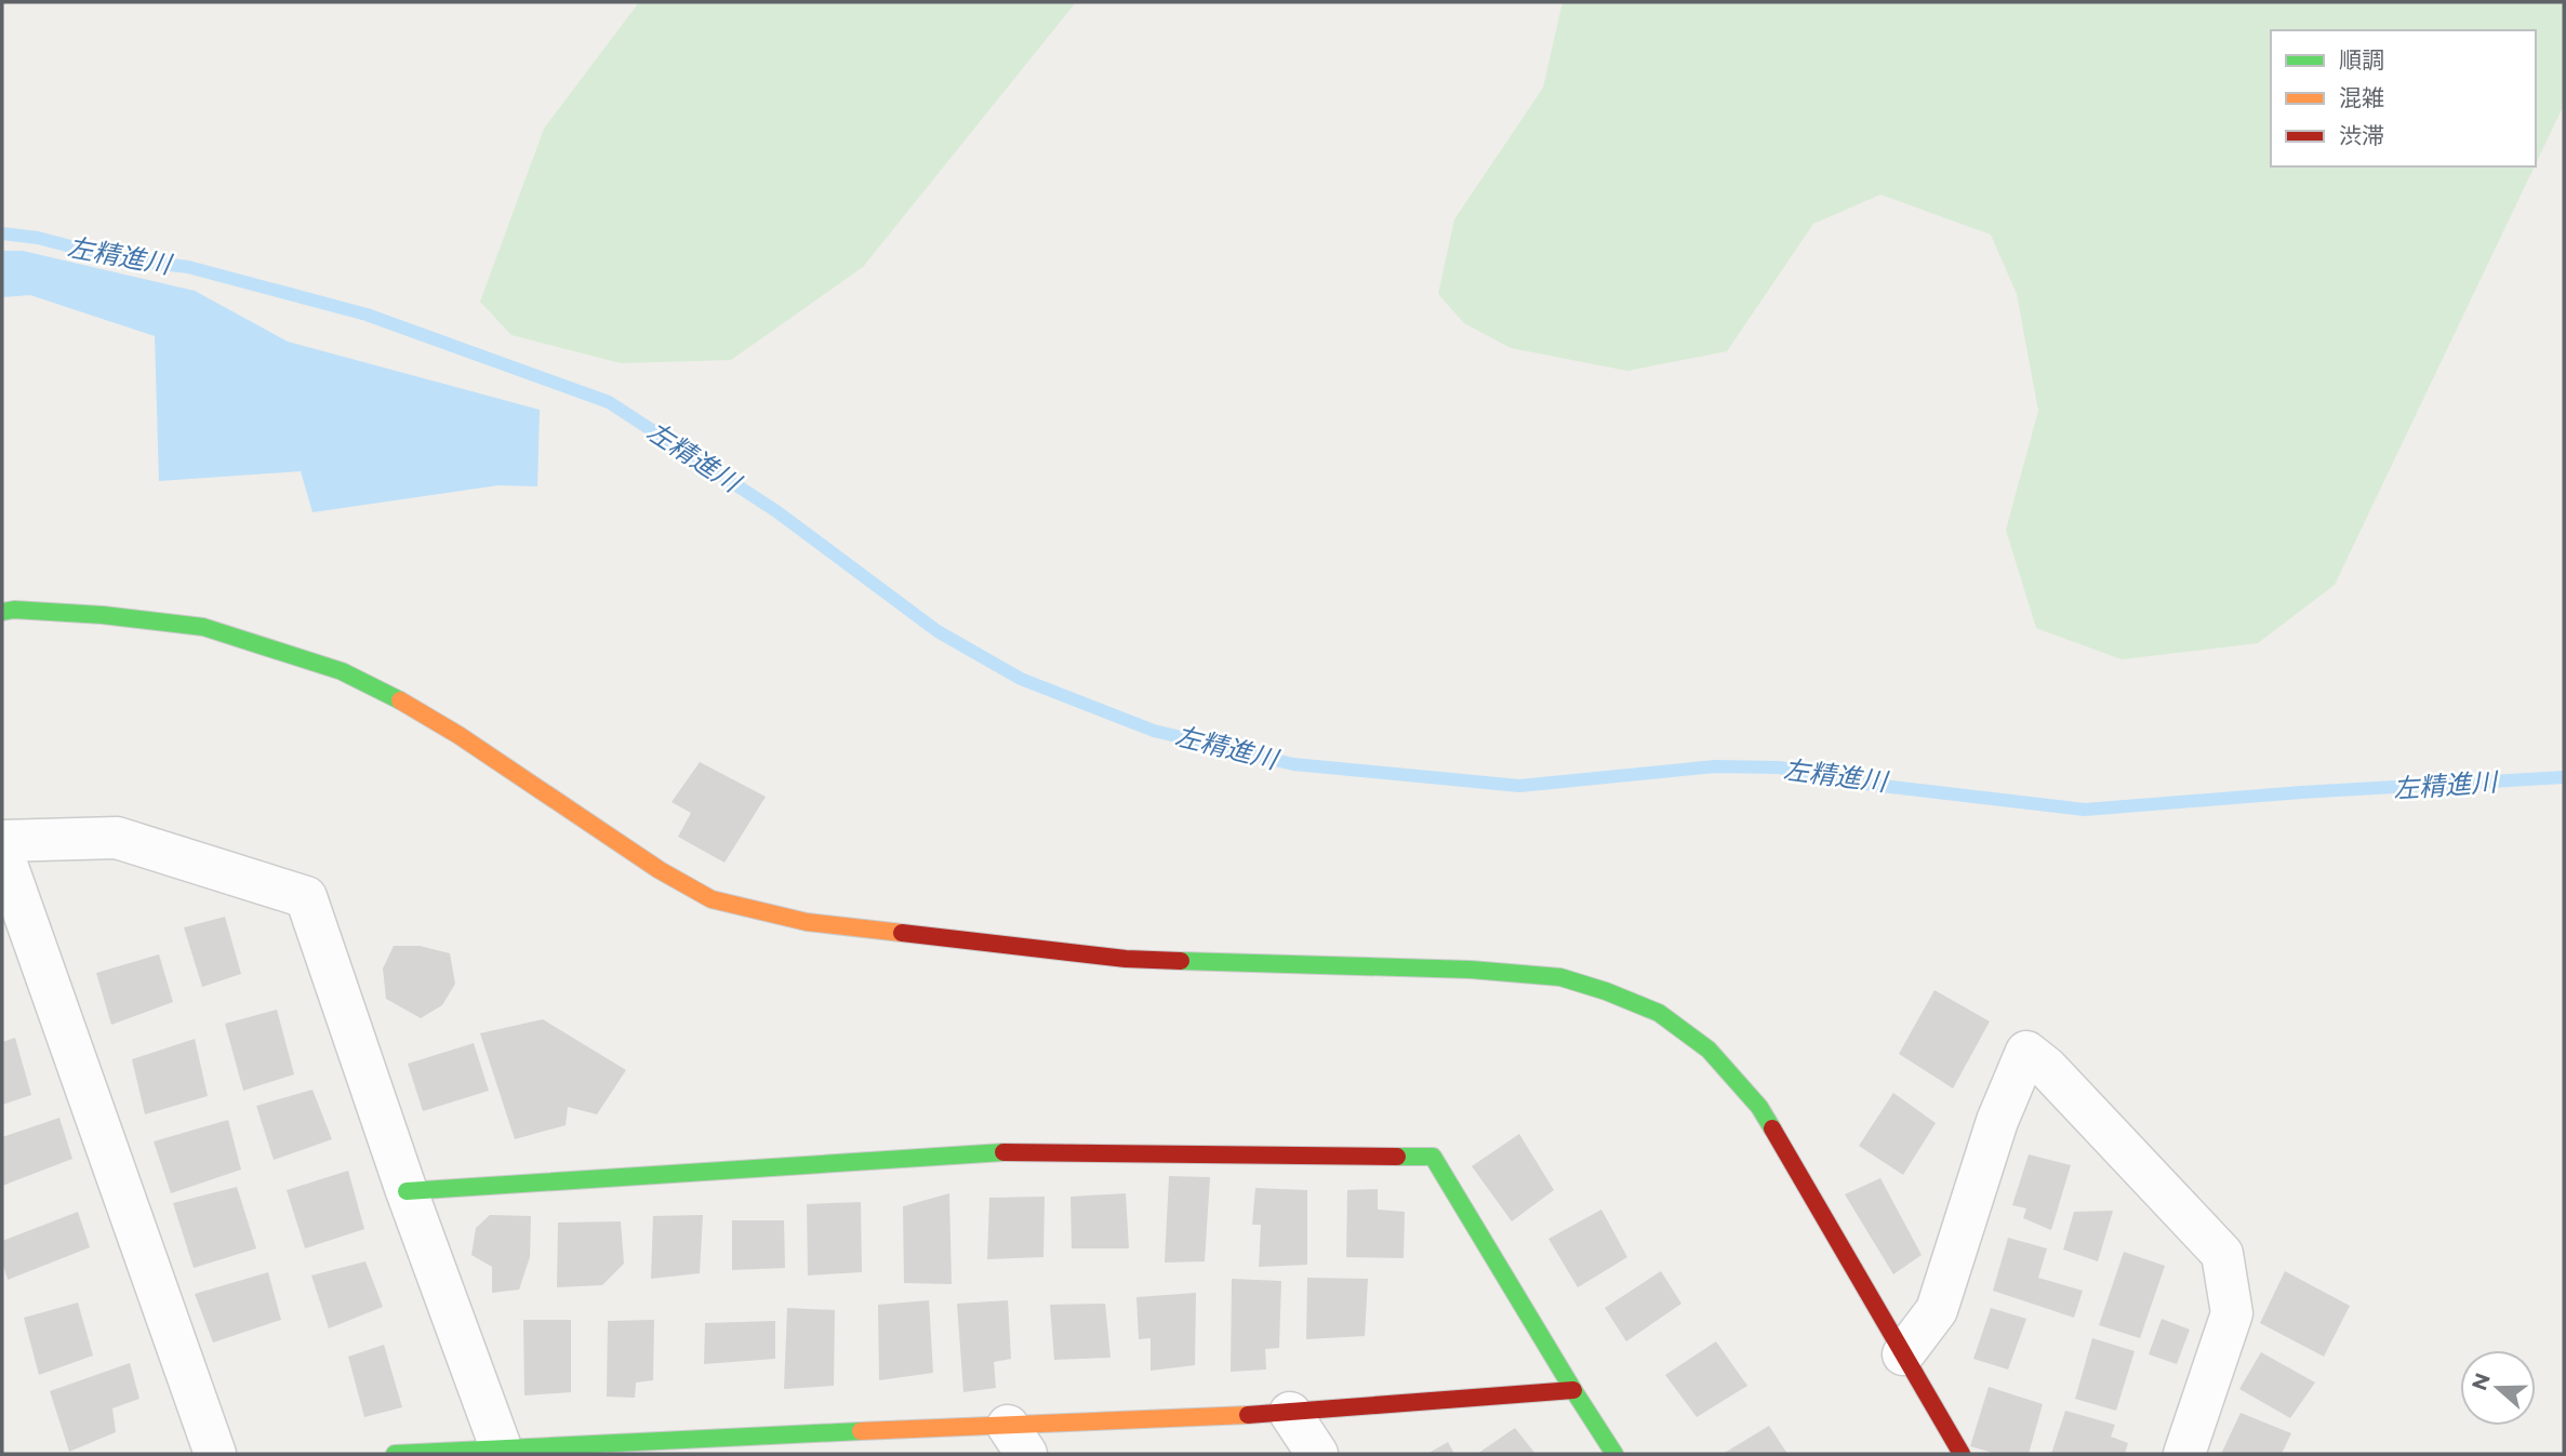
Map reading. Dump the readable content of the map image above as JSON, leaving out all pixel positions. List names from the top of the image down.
{
  "water": ["左精進川"],
  "legend": ["順調", "混雑", "渋滞"],
  "north": "left"
}
